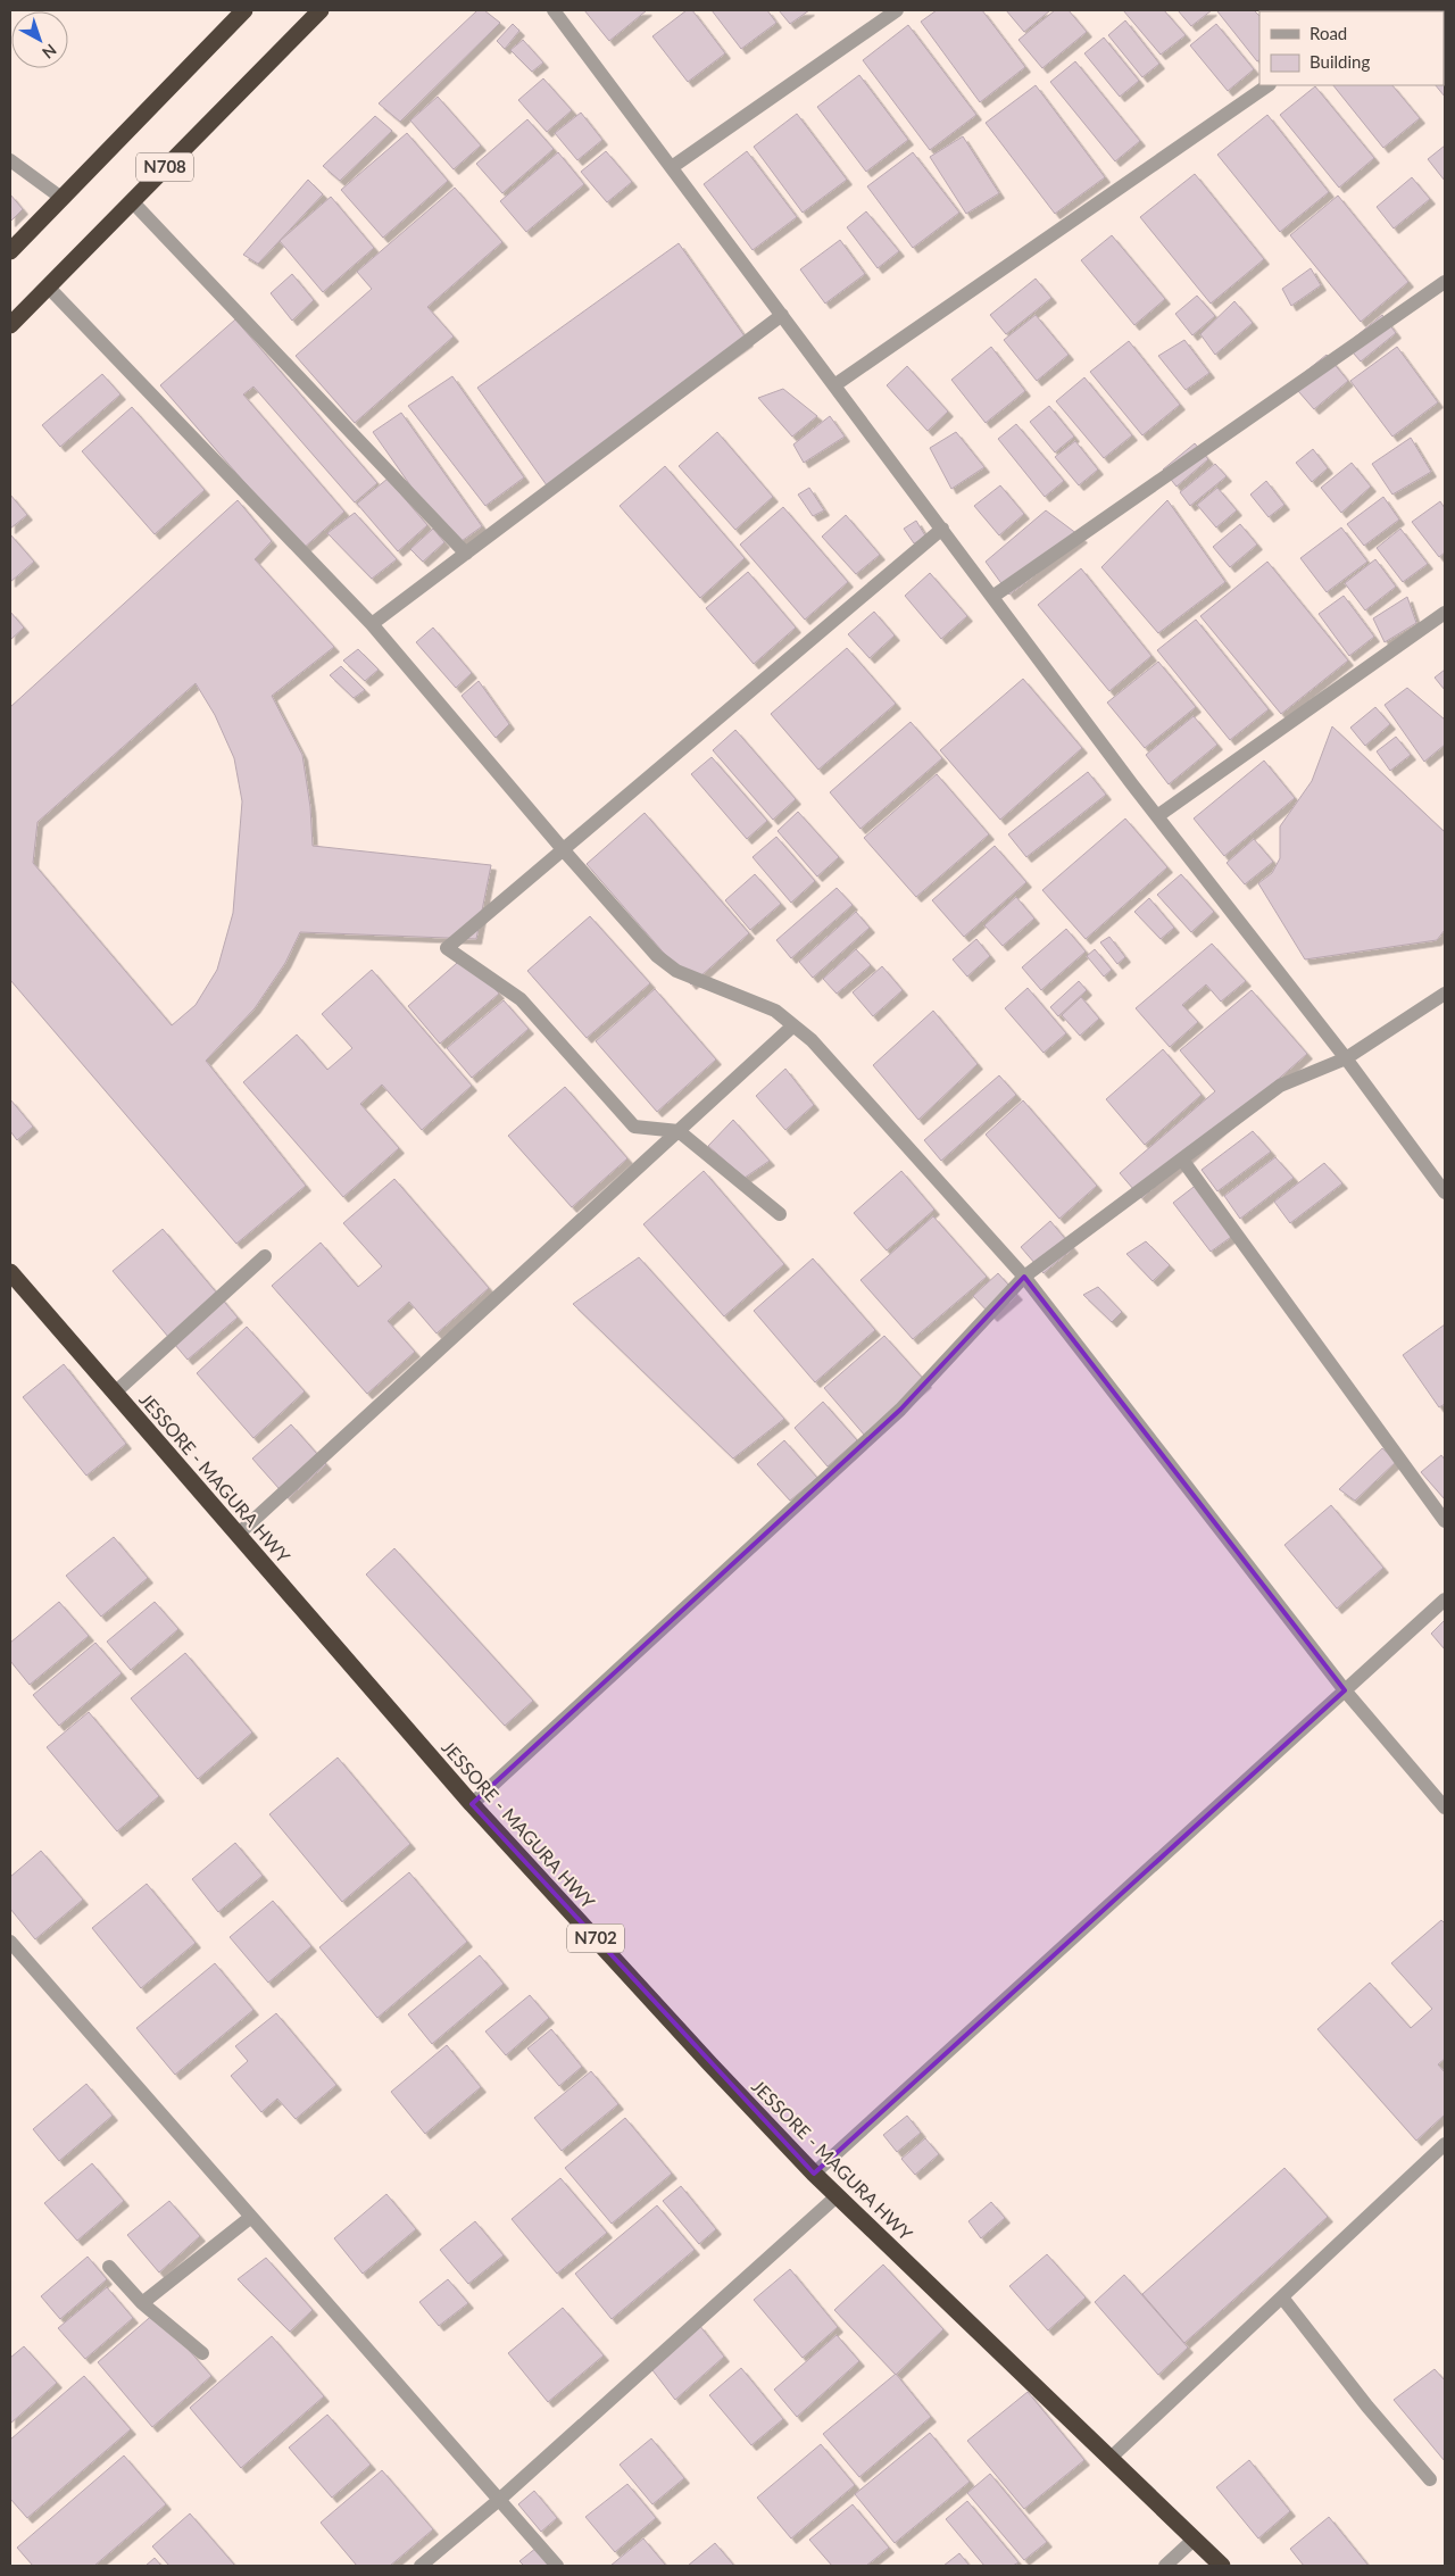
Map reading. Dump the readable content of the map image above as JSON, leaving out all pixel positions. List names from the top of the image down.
{
  "streets": {
    "highway": ["N708", "JESSORE - MAGURA HWY", "N702"]
  },
  "legend": ["Road", "Building"],
  "north": "bottom right"
}
